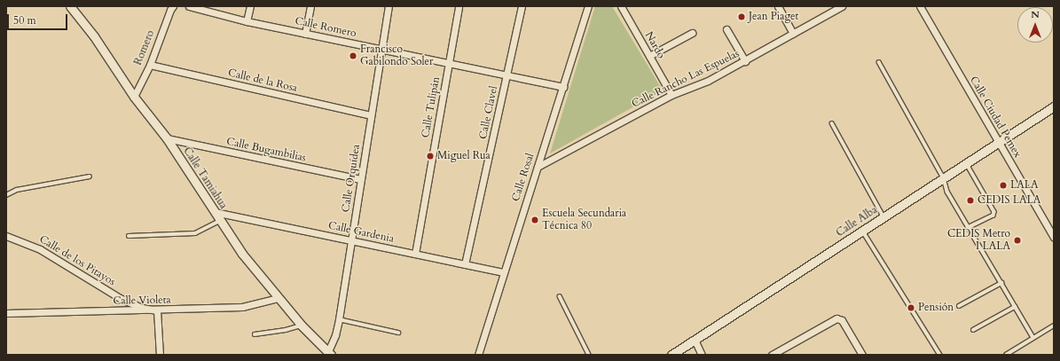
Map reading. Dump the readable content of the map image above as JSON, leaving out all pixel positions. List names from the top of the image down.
{
  "streets": {
    "street": [
      "Calle Romero",
      "Nardo",
      "Romero",
      "Calle Rancho Las Espuelas",
      "Calle de la Rosa",
      "Calle Tulipán",
      "Calle Clavel",
      "Calle Ciudad Pemex",
      "Calle Bugambilias",
      "Calle Rosal",
      "Calle Tamiahua",
      "Calle Orquídea",
      "Calle Alba",
      "Calle Gardenia",
      "Calle de los Pitayos",
      "Calle Violeta"
    ]
  },
  "crossings": [
    ["Calle Romero", "Calle Tulipán"],
    ["Calle Romero", "Calle Clavel"],
    ["Calle Romero", "Calle Rosal"],
    ["Calle Romero", "Calle Orquídea"],
    ["Nardo", "Calle Rancho Las Espuelas"],
    ["Romero", "Calle de la Rosa"],
    ["Romero", "Calle Tamiahua"],
    ["Calle Rancho Las Espuelas", "Calle Rosal"],
    ["Calle de la Rosa", "Calle Orquídea"],
    ["Calle Tulipán", "Calle Gardenia"],
    ["Calle Clavel", "Calle Gardenia"],
    ["Calle Ciudad Pemex", "Calle Alba"],
    ["Calle Bugambilias", "Calle Tamiahua"],
    ["Calle Bugambilias", "Calle Orquídea"],
    ["Calle Rosal", "Calle Gardenia"],
    ["Calle Tamiahua", "Calle Orquídea"],
    ["Calle Tamiahua", "Calle Gardenia"],
    ["Calle Tamiahua", "Calle Violeta"],
    ["Calle Orquídea", "Calle Gardenia"],
    ["Calle de los Pitayos", "Calle Violeta"]
  ],
  "places": [
    "Jean Piaget",
    "Francisco Gabilondo Soler",
    "Miguel Rua",
    "LALA",
    "CEDIS LALA",
    "Escuela Secundaria Técnica 80",
    "CEDIS Metro I LALA",
    "Pensión"
  ],
  "scale_bar": "50 m",
  "north": "top"
}
